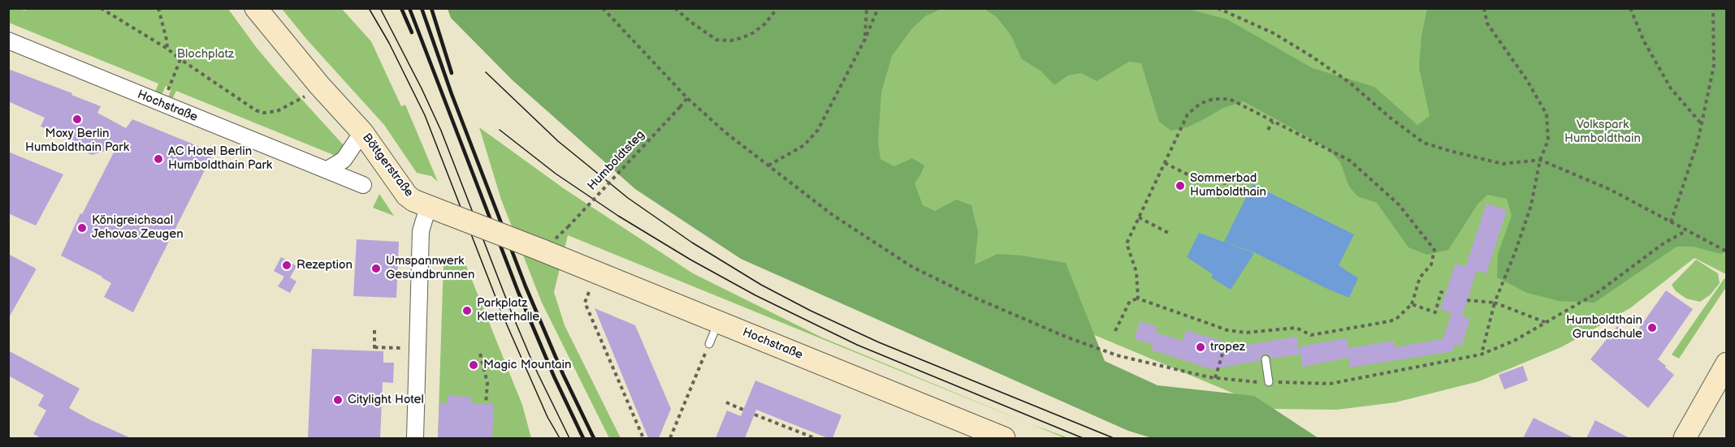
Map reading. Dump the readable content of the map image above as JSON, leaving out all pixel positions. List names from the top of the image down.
{
  "streets": {
    "street": ["Hochstraße", "Böttgerstraße"],
    "path": ["Humboldtsteg"]
  },
  "crossings": [
    ["Hochstraße", "Humboldtsteg"],
    ["Hochstraße", "Böttgerstraße"],
    ["Humboldtsteg", "Böttgerstraße"]
  ],
  "parks": ["Blochplatz", "Volkspark Humboldthain"],
  "places": [
    "Moxy Berlin Humboldthain Park",
    "AC Hotel Berlin Humboldthain Park",
    "Sommerbad Humboldthain",
    "Königreichsaal Jehovas Zeugen",
    "Rezeption",
    "Umspannwerk Gesundbrunnen",
    "Parkplatz Kletterhalle",
    "Humboldthain Grundschule",
    "tropez",
    "Magic Mountain",
    "Citylight Hotel"
  ]
}
